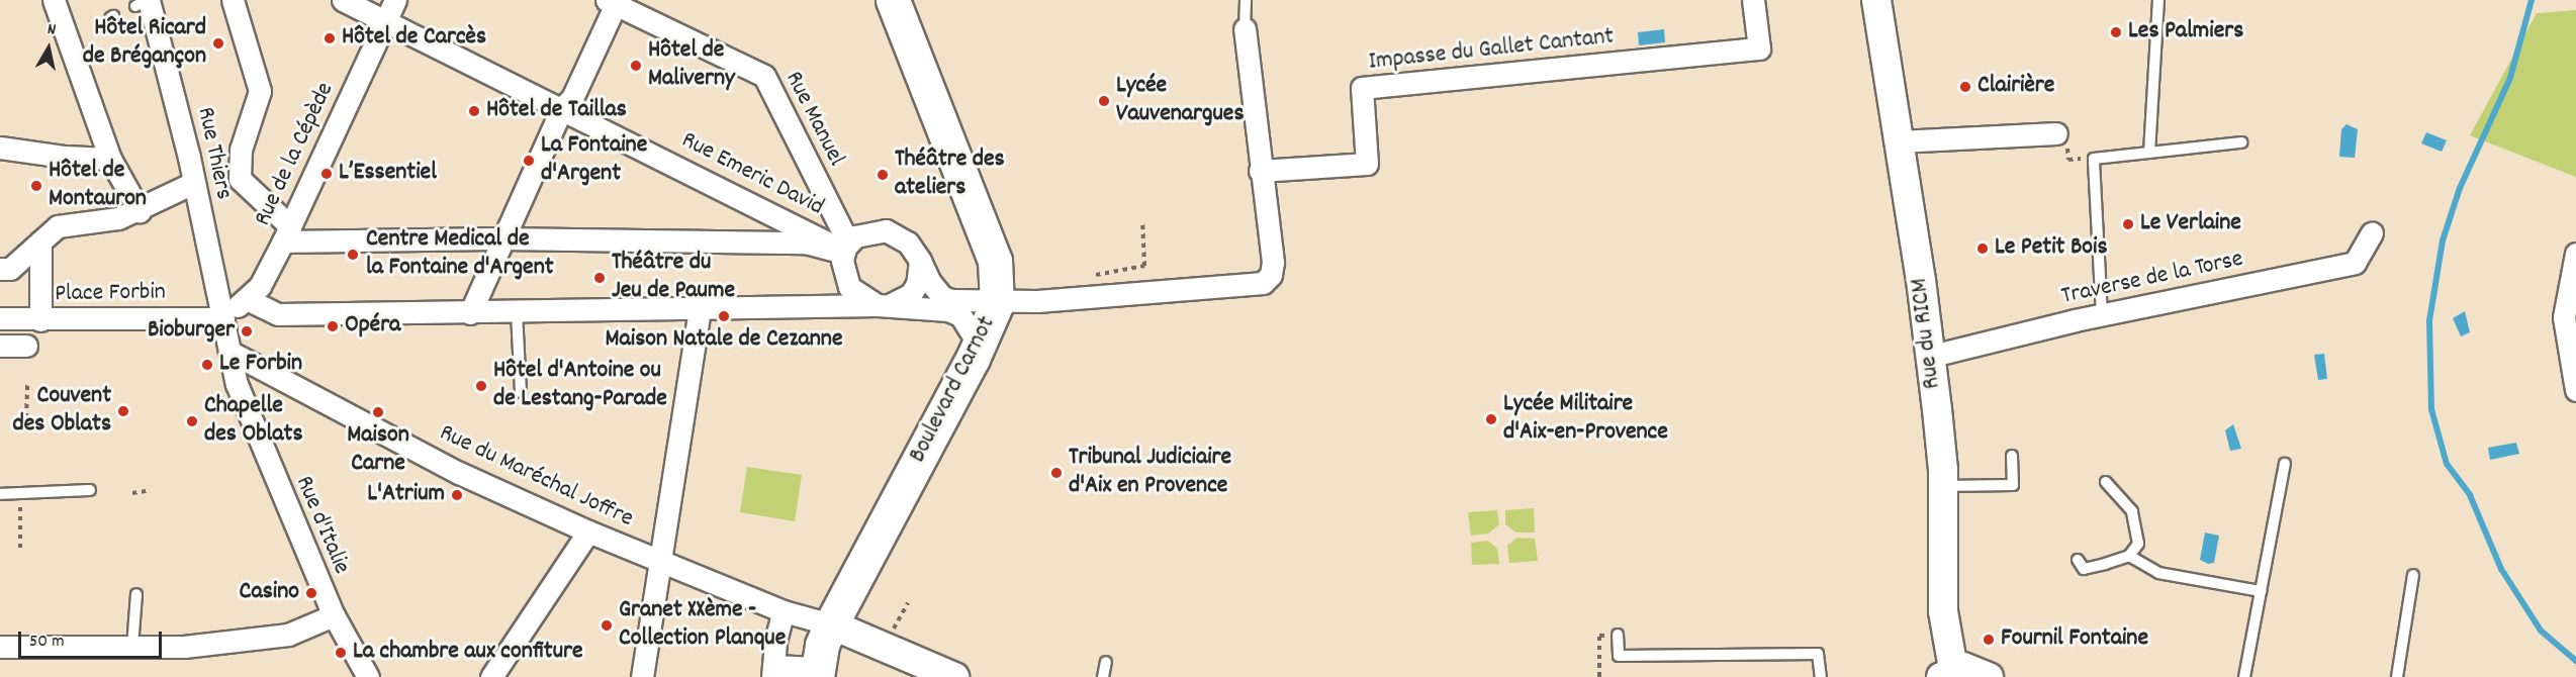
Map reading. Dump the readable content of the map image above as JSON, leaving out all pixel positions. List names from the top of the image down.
{
  "streets": {
    "main road": ["Rue du RICM", "Boulevard Carnot"],
    "street": [
      "Impasse du Gallet Cantant",
      "Rue Manuel",
      "Rue Thiers",
      "Rue de la Cépède",
      "Rue Emeric David",
      "Traverse de la Torse",
      "Place Forbin",
      "Rue du Maréchal Joffre",
      "Rue d'Italie"
    ]
  },
  "crossings": [
    ["Rue Manuel", "Rue Emeric David"],
    ["Rue Thiers", "Rue de la Cépède"],
    ["Rue Thiers", "Place Forbin"],
    ["Rue Thiers", "Rue d'Italie"],
    ["Rue de la Cépède", "Rue Emeric David"],
    ["Rue de la Cépède", "Place Forbin"],
    ["Rue de la Cépède", "Rue d'Italie"],
    ["Traverse de la Torse", "Rue du RICM"],
    ["Place Forbin", "Rue d'Italie"],
    ["Boulevard Carnot", "Rue du Maréchal Joffre"],
    ["Rue du Maréchal Joffre", "Rue d'Italie"]
  ],
  "places": [
    "Les Palmiers",
    "Hôtel de Carcès",
    "Hôtel Ricard de Brégançon",
    "Hôtel de Maliverny",
    "Clairière",
    "Lycée Vauvenargues",
    "Hôtel de Taillas",
    "La Fontaine d'Argent",
    "L’Essentiel",
    "Théâtre des ateliers",
    "Hôtel de Montauron",
    "Le Verlaine",
    "Le Petit Bois",
    "Centre Medical de la Fontaine d'Argent",
    "Théâtre du Jeu de Paume",
    "Maison Natale de Cezanne",
    "Opéra",
    "Bioburger",
    "Le Forbin",
    "Hôtel d'Antoine ou de Lestang-Parade",
    "Couvent des Oblats",
    "Maison Carne",
    "Lycée Militaire d'Aix-en-Provence",
    "Chapelle des Oblats",
    "Tribunal Judiciaire d'Aix en Provence",
    "L'Atrium",
    "Casino",
    "Granet XXème - Collection Planque",
    "Fournil Fontaine",
    "La chambre aux confiture"
  ],
  "scale_bar": "50 m",
  "north": "top"
}
